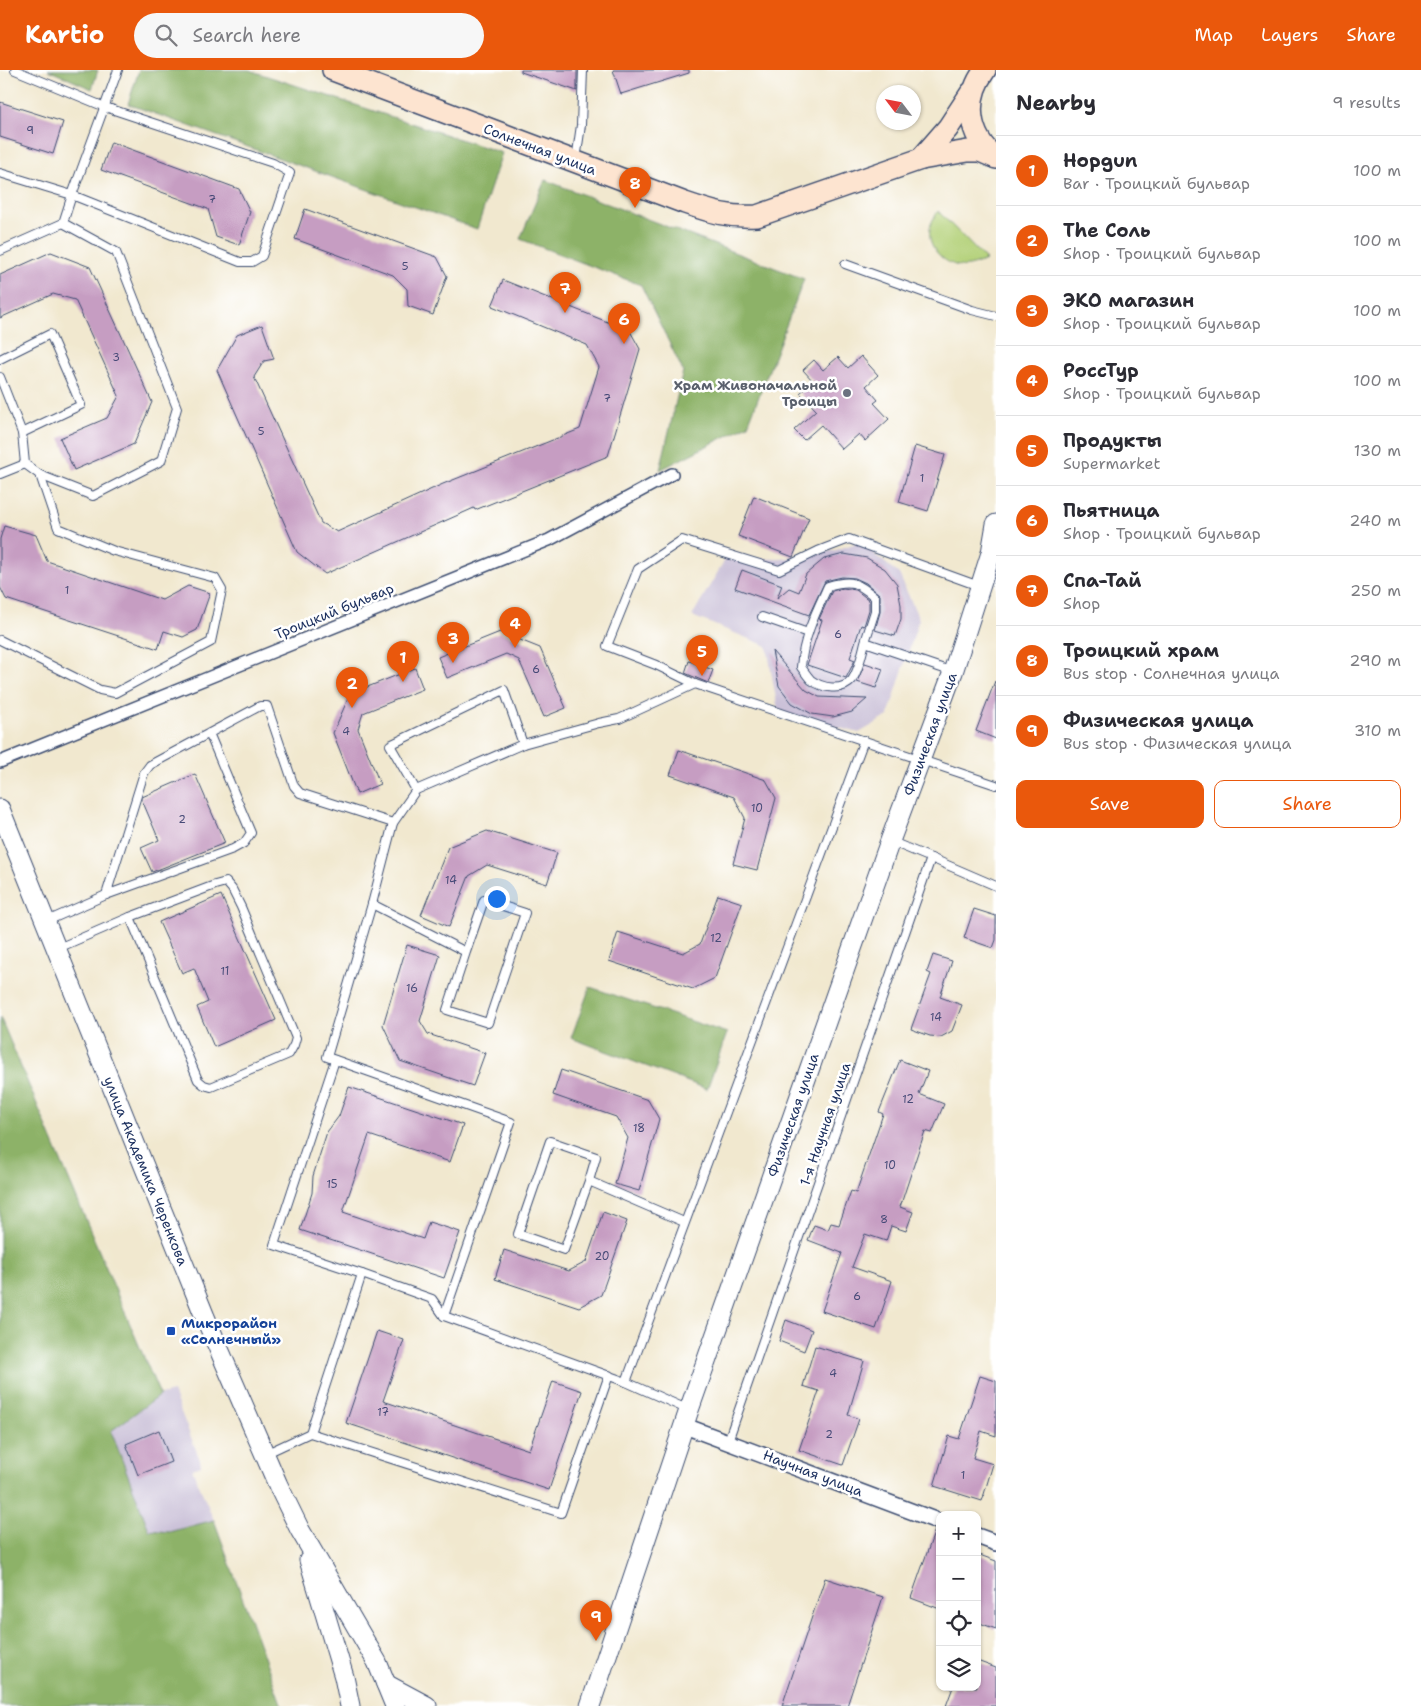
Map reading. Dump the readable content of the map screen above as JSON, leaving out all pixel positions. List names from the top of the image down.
{
  "streets": {
    "main road": ["Солнечная улица"],
    "street": [
      "Троицкий бульвар",
      "Физическая улица",
      "улица Академика Черенкова",
      "Научная улица"
    ],
    "lane": ["1-я Научная улица"]
  },
  "crossings": [
    ["Физическая улица", "Научная улица"],
    ["1-я Научная улица", "Научная улица"]
  ],
  "places": {
    "other": ["Храм Живоначальной Троицы"],
    "transit": ["Микрорайон «Солнечный»"]
  },
  "house_numbers": [
    "9",
    "7",
    "5",
    "3",
    "7",
    "5",
    "1",
    "1",
    "6",
    "6",
    "4",
    "10",
    "2",
    "14",
    "12",
    "11",
    "16",
    "14",
    "12",
    "18",
    "10",
    "15",
    "8",
    "20",
    "6",
    "4",
    "17",
    "2",
    "1"
  ],
  "north": "top left",
  "page": {
    "header": "Kartio",
    "search": "Search here",
    "nav": ["Map", "Layers", "Share"],
    "heading": ["Nearby", "9 results"],
    "list": [
      {
        "mark": "1",
        "name": "Hopgun",
        "note": "Bar · Троицкий бульвар",
        "value": "100 m"
      },
      {
        "mark": "2",
        "name": "The Соль",
        "note": "Shop · Троицкий бульвар",
        "value": "100 m"
      },
      {
        "mark": "3",
        "name": "ЭКО магазин",
        "note": "Shop · Троицкий бульвар",
        "value": "100 m"
      },
      {
        "mark": "4",
        "name": "РоссТур",
        "note": "Shop · Троицкий бульвар",
        "value": "100 m"
      },
      {
        "mark": "5",
        "name": "Продукты",
        "note": "Supermarket",
        "value": "130 m"
      },
      {
        "mark": "6",
        "name": "Пьятница",
        "note": "Shop · Троицкий бульвар",
        "value": "240 m"
      },
      {
        "mark": "7",
        "name": "Спа-Тай",
        "note": "Shop",
        "value": "250 m"
      },
      {
        "mark": "8",
        "name": "Троицкий храм",
        "note": "Bus stop · Солнечная улица",
        "value": "290 m"
      },
      {
        "mark": "9",
        "name": "Физическая улица",
        "note": "Bus stop · Физическая улица",
        "value": "310 m"
      }
    ],
    "pins": [
      "8",
      "7",
      "6",
      "4",
      "3",
      "5",
      "1",
      "2",
      "9"
    ],
    "buttons": ["Save", "Share"],
    "map_buttons": ["+", "−"]
  }
}
